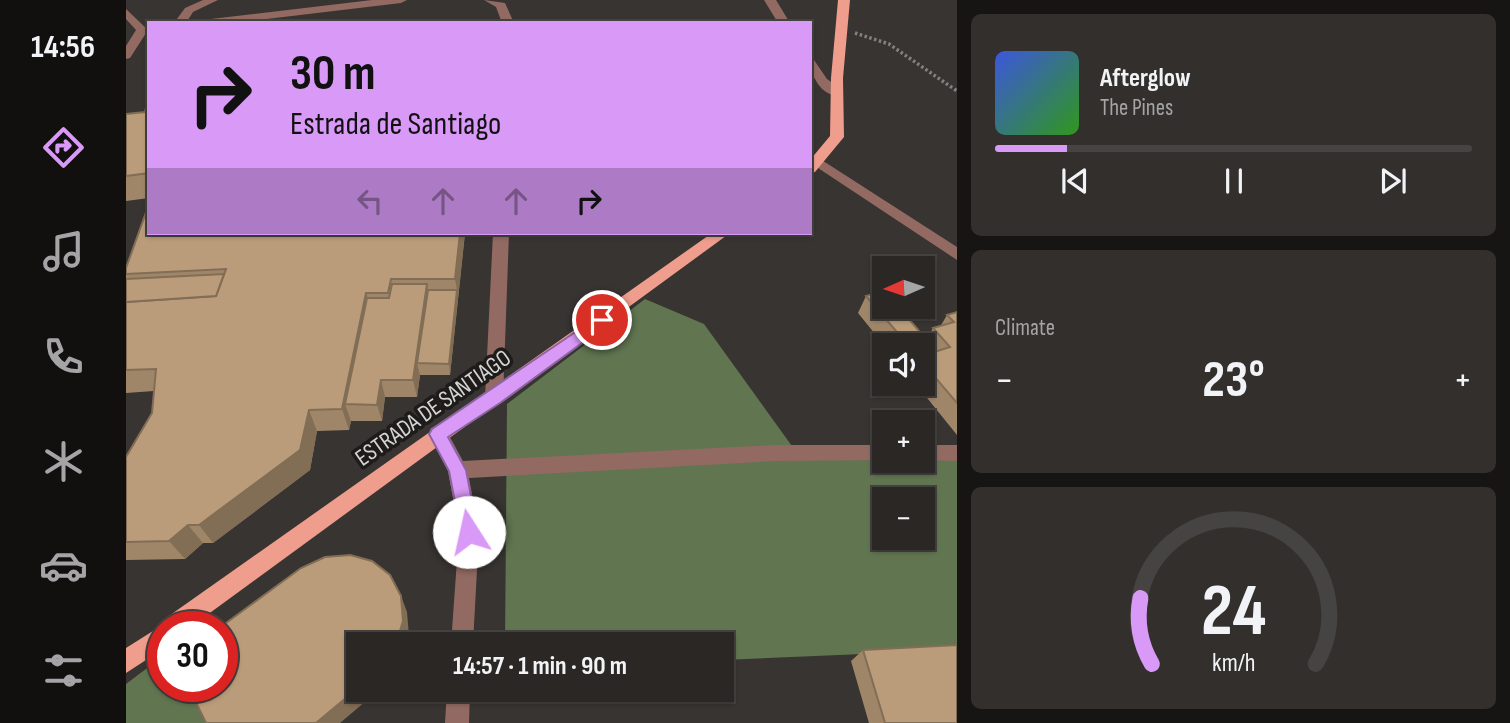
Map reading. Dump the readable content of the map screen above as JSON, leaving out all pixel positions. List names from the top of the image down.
{
  "streets": {
    "main road": ["ESTRADA DE SANTIAGO"]
  },
  "north": "left",
  "page": {
    "tabs": "14:56",
    "turn": ["30 m", "Estrada de Santiago"],
    "song": ["Afterglow", "The Pines"],
    "tile": "Climate",
    "map_buttons": ["+", "−"],
    "heat": ["−", "23°", "+"],
    "limit": "30",
    "trip": "14:57 · 1 min · 90 m",
    "gauge": ["24", "km/h"]
  }
}
